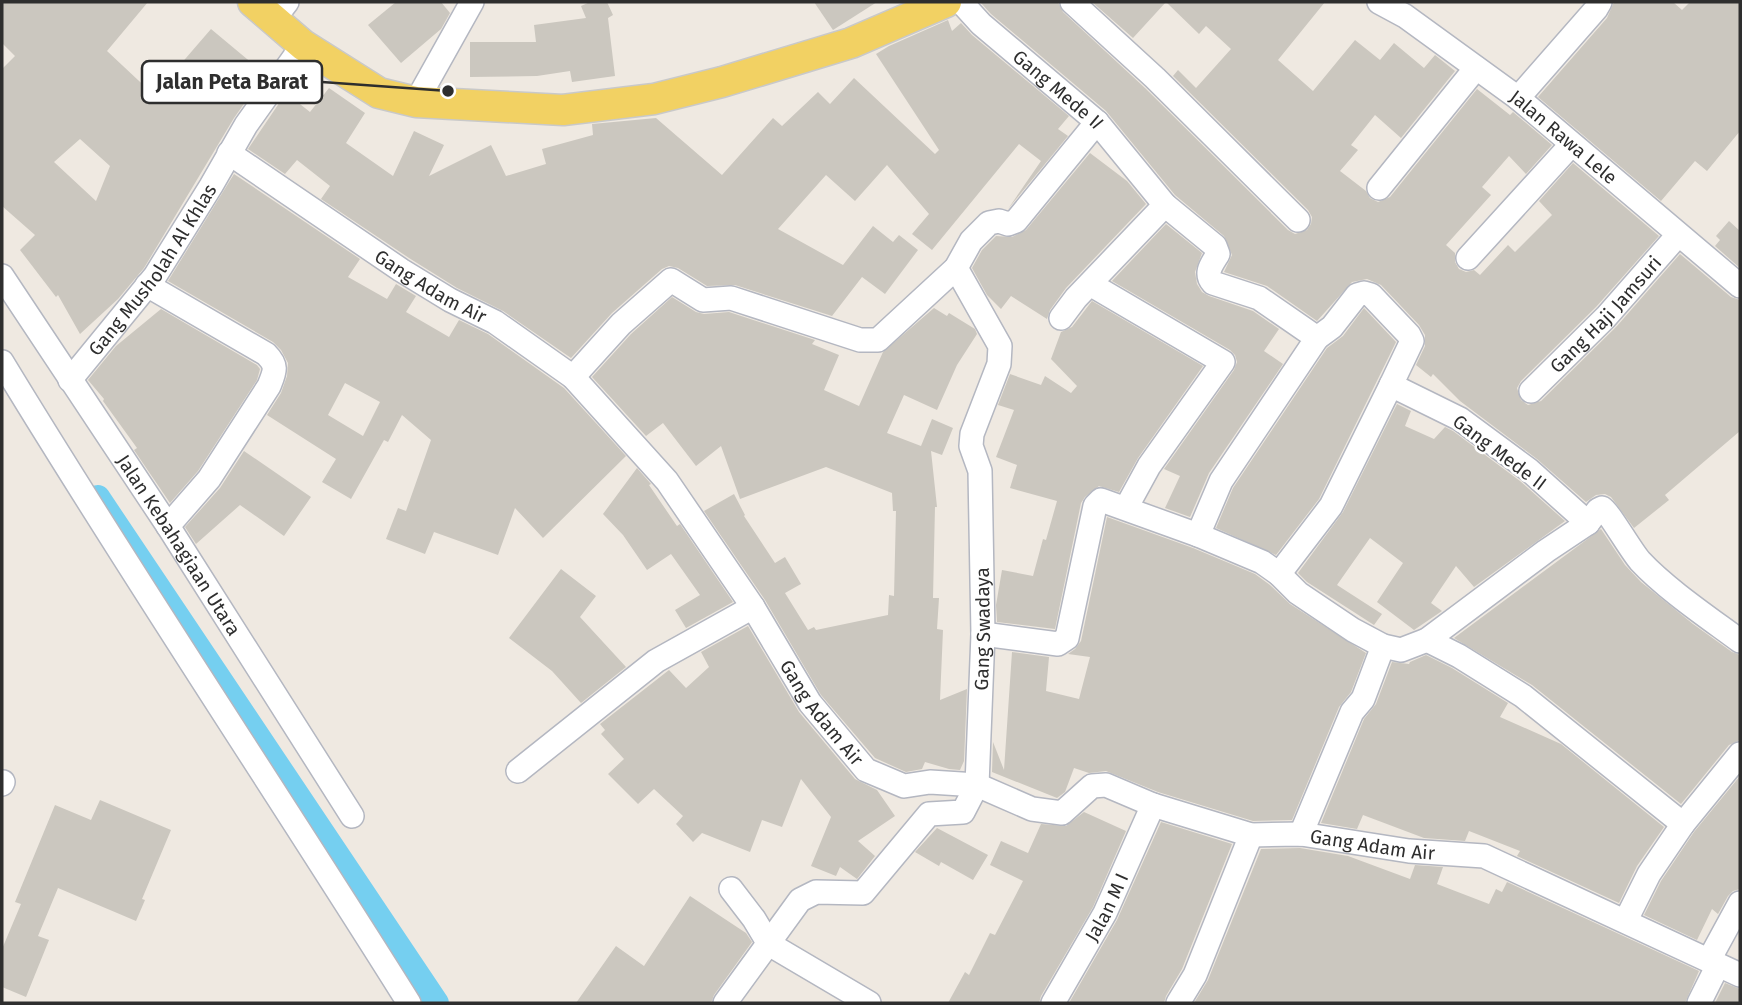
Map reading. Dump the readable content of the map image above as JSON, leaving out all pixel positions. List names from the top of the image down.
{
  "streets": {
    "street": [
      "Gang Mede II",
      "Jalan Rawa Lele",
      "Gang Musholah Al Khlas",
      "Gang Adam Air",
      "Gang Haji Jamsuri",
      "Jalan Kebahagiaan Utara",
      "Gang Swadaya",
      "Jalan M I"
    ]
  },
  "crossings": [
    ["Jalan Rawa Lele", "Gang Haji Jamsuri"],
    ["Gang Musholah Al Khlas", "Gang Adam Air"],
    ["Gang Musholah Al Khlas", "Jalan Kebahagiaan Utara"],
    ["Gang Adam Air", "Gang Swadaya"],
    ["Gang Adam Air", "Jalan M I"]
  ],
  "places": ["Jalan Peta Barat"]
}
